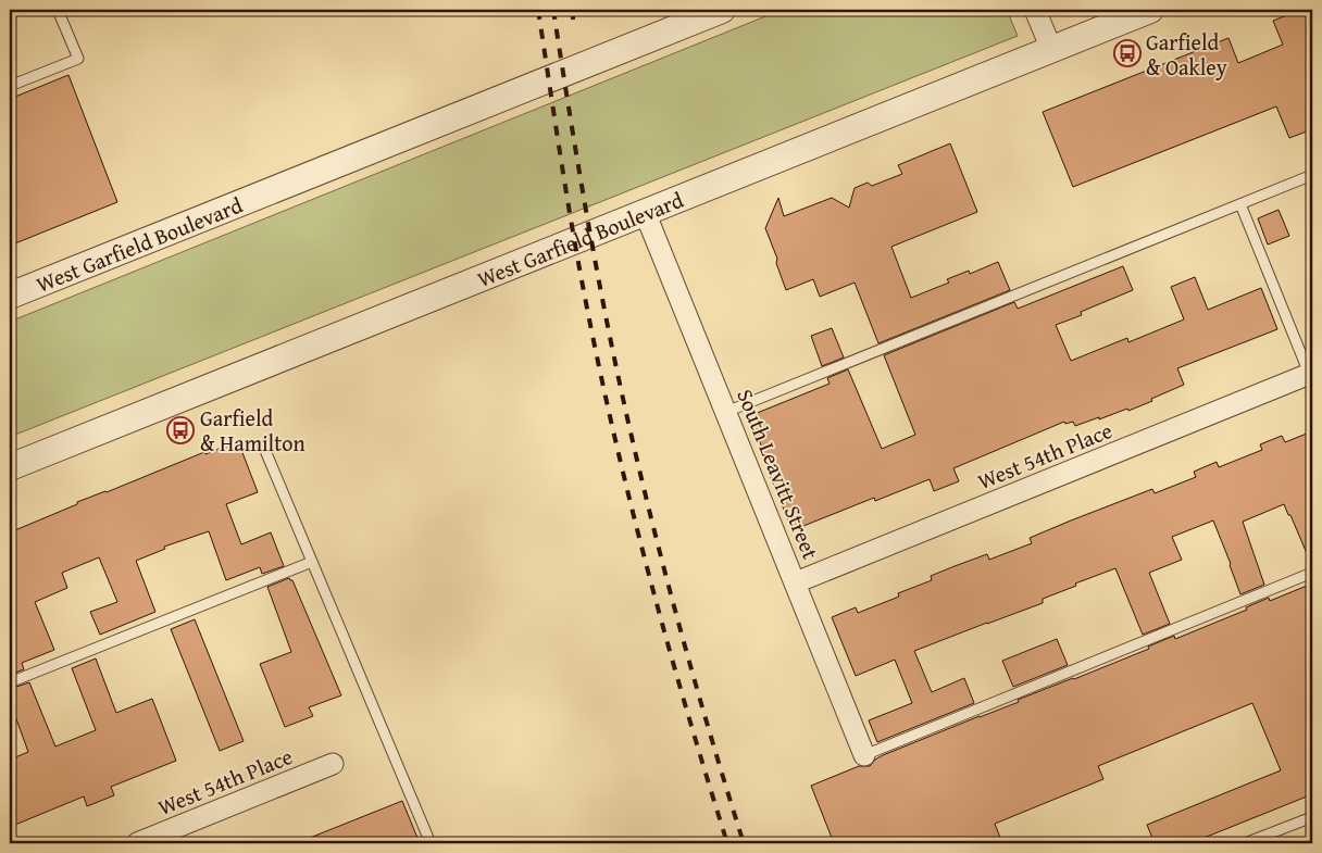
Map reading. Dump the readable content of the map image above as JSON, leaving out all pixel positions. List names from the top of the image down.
{
  "streets": {
    "street": ["West Garfield Boulevard", "West 54th Place", "South Leavitt Street"]
  },
  "crossings": [
    ["West Garfield Boulevard", "South Leavitt Street"],
    ["West 54th Place", "South Leavitt Street"]
  ],
  "places": {
    "bus stop": ["Garfield & Oakley", "Garfield & Hamilton"]
  }
}
